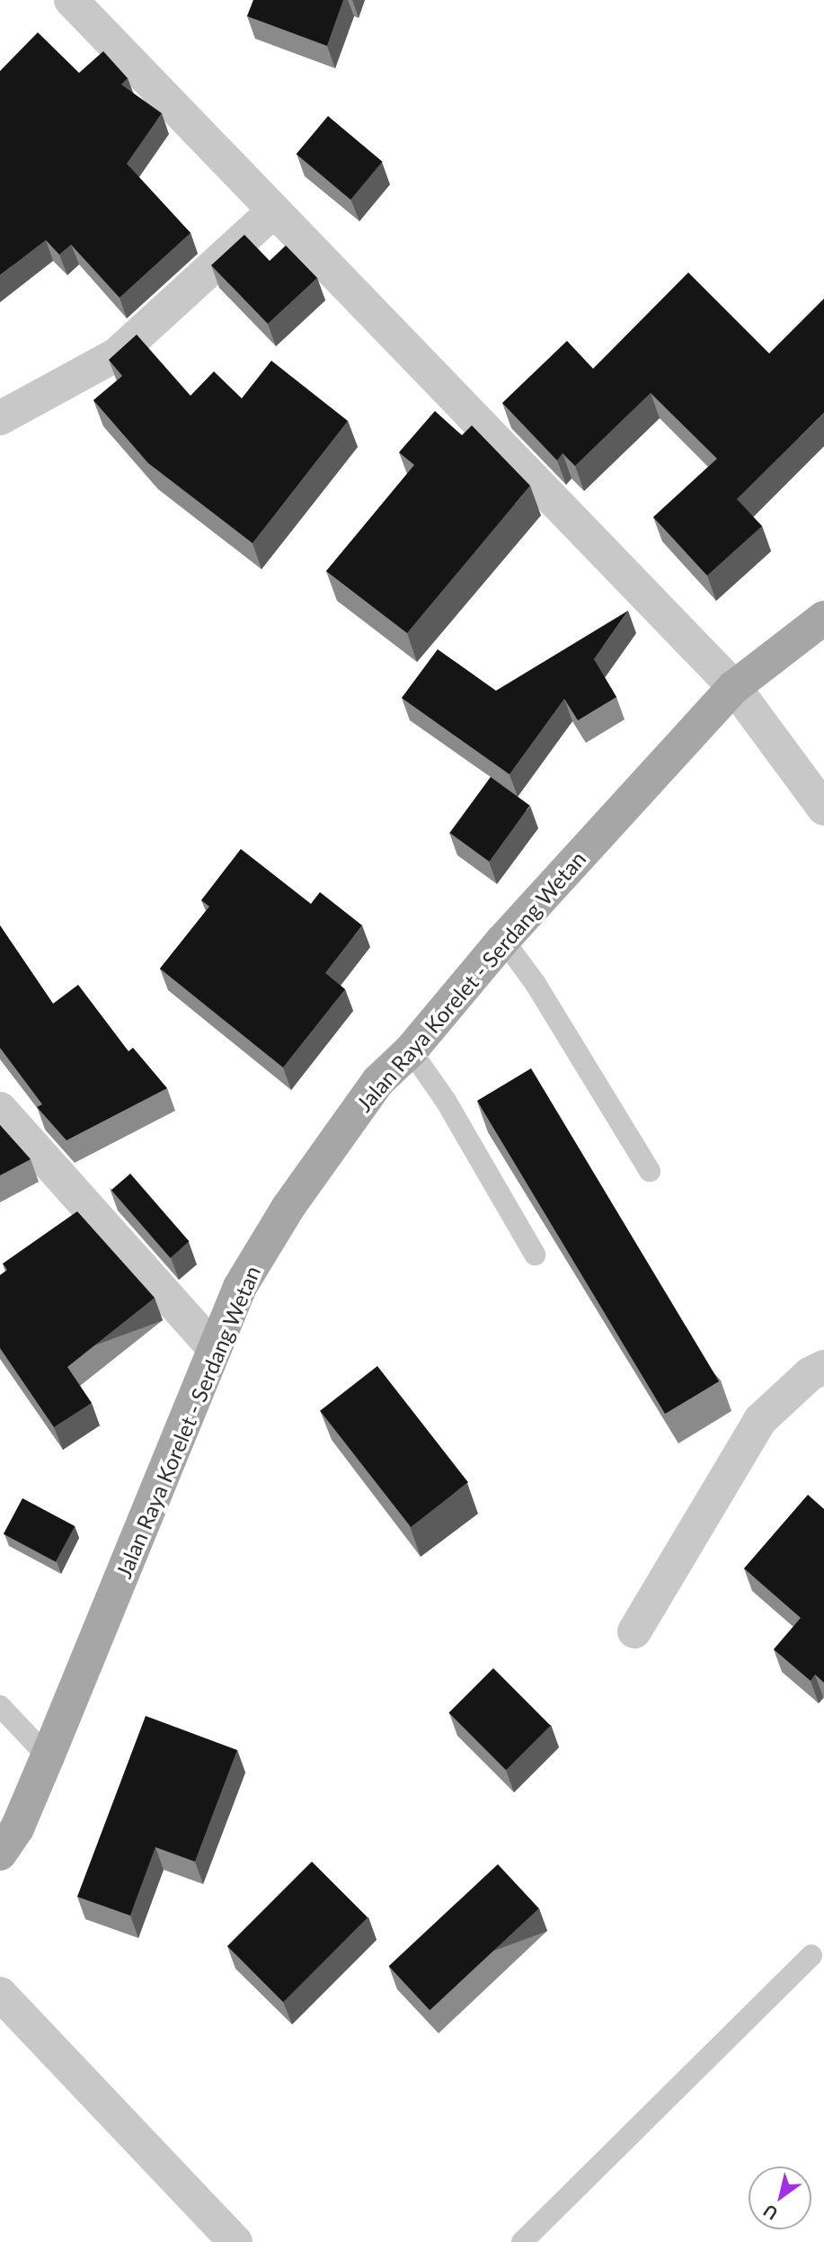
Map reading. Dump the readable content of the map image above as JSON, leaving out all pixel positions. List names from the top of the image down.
{
  "streets": {
    "main road": ["Jalan Raya Korelet - Serdang Wetan"]
  },
  "north": "bottom left"
}
